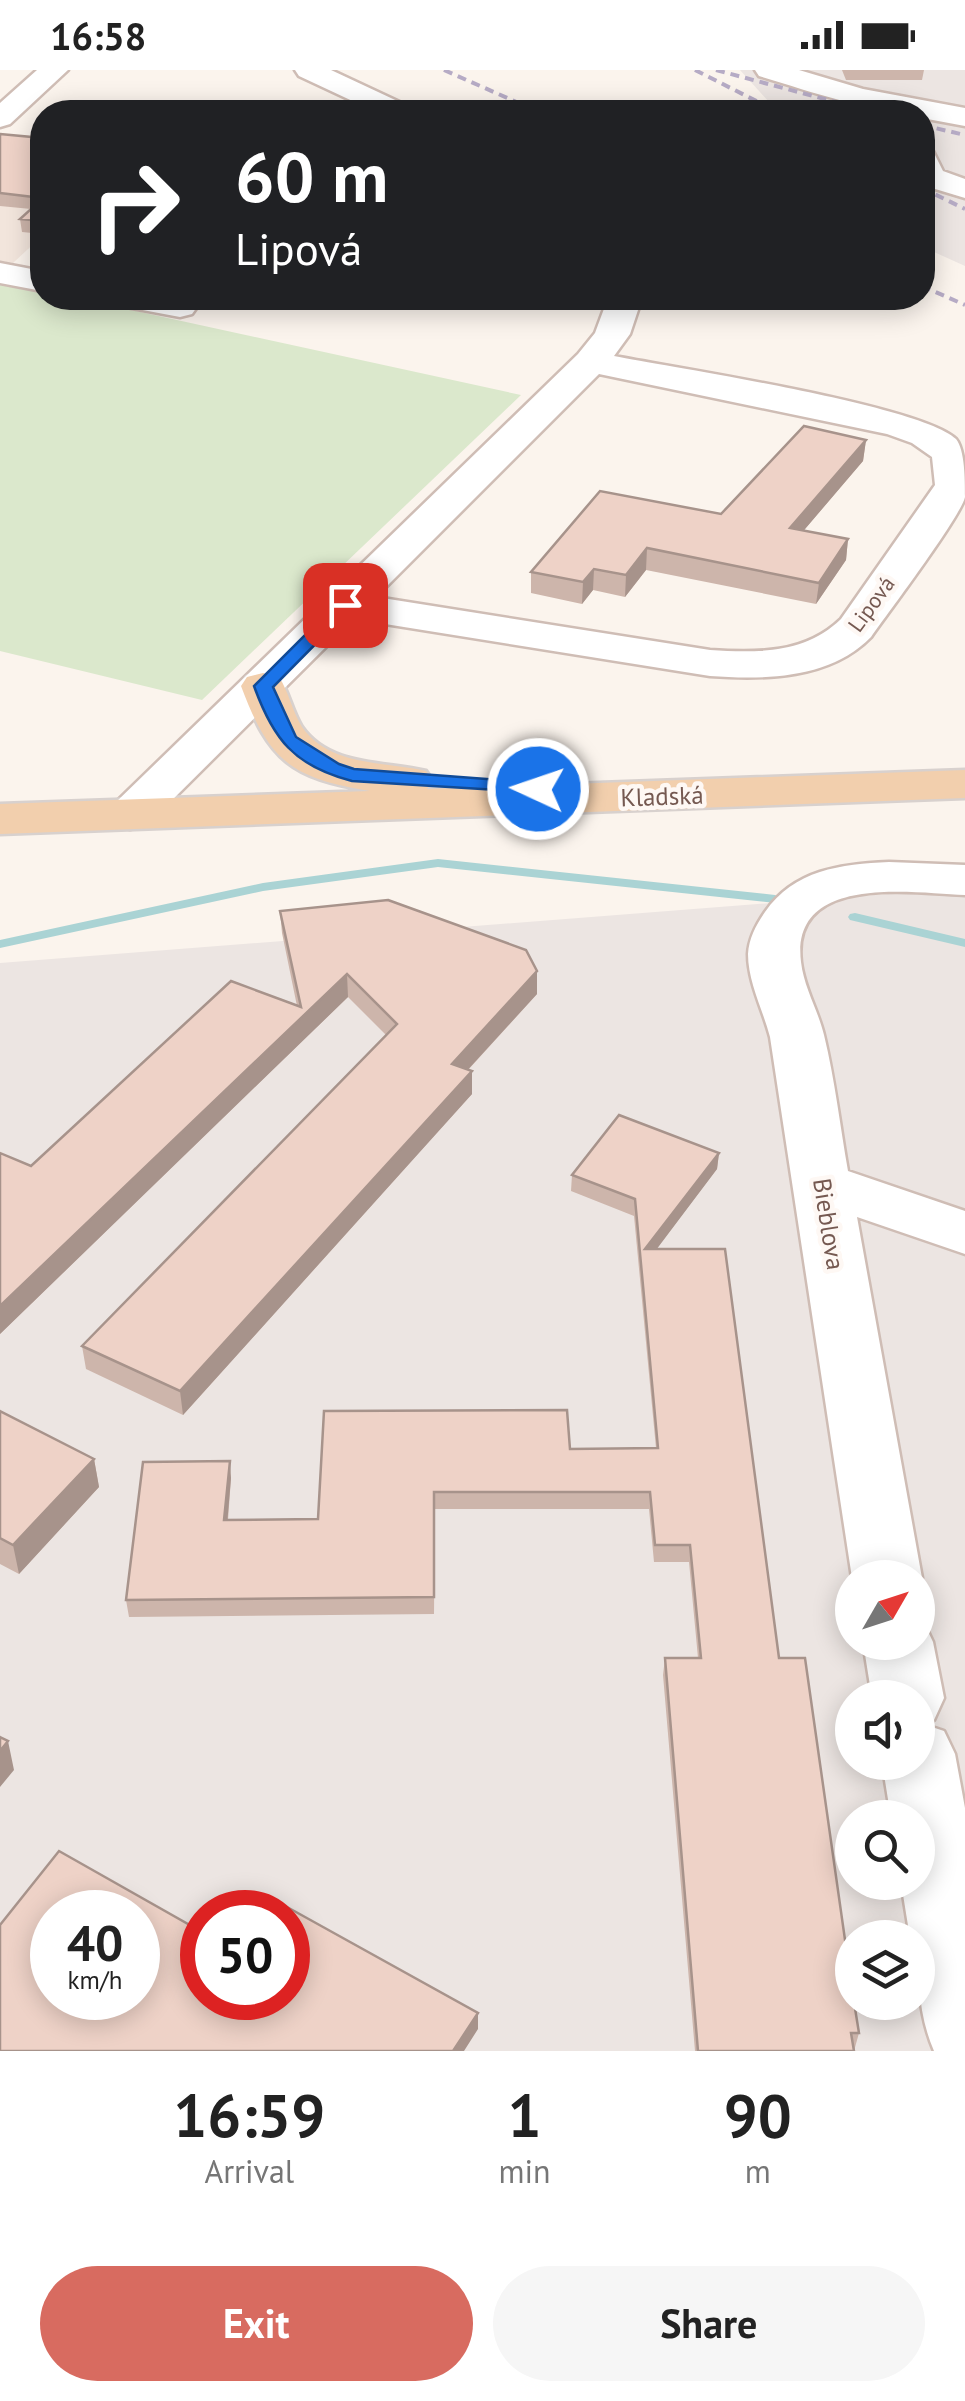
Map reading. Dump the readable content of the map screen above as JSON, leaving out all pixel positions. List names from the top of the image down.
{
  "streets": {
    "main road": ["Kladská"],
    "street": ["Lipová", "Bieblova"]
  },
  "north": "top right",
  "page": {
    "status": "16:58",
    "turn": ["60 m", "Lipová"],
    "speed": "40 km/h",
    "limit": "50",
    "eta": [
      "16:59",
      "Arrival",
      "1",
      "min",
      "90",
      "m"
    ],
    "buttons": ["Exit", "Share"]
  }
}
